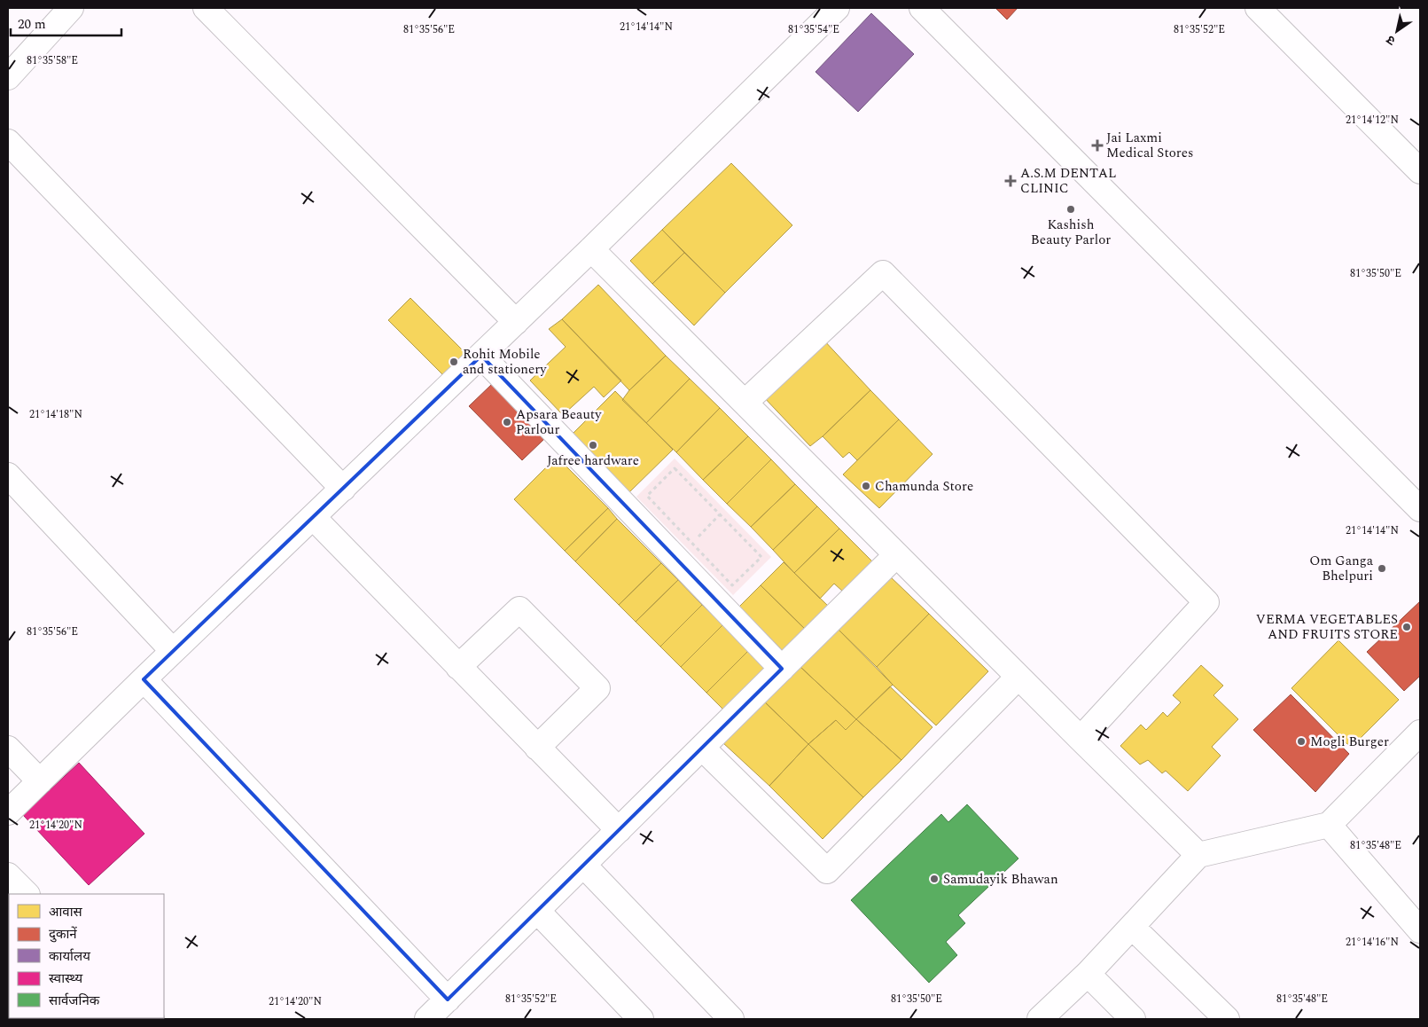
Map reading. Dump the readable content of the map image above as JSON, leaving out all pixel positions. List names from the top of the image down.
{
  "places": {
    "health": ["Jai Laxmi Medical Stores", "A.S.M DENTAL CLINIC"],
    "other": [
      "Kashish Beauty Parlor",
      "Rohit Mobile and stationery",
      "Apsara Beauty Parlour",
      "Jafree hardware",
      "Chamunda Store",
      "Om Ganga Bhelpuri",
      "VERMA VEGETABLES AND FRUITS STORE",
      "Mogli Burger",
      "Samudayik Bhawan"
    ]
  },
  "legend": [
    "आवास",
    "दुकानें",
    "कार्यालय",
    "स्वास्थ्य",
    "सार्वजनिक"
  ],
  "scale_bar": "20 m",
  "north": "bottom left",
  "coordinates": [
    "21°14'14\"N",
    "81°35'56\"E",
    "81°35'54\"E",
    "81°35'52\"E",
    "81°35'58\"E",
    "21°14'12\"N",
    "81°35'50\"E",
    "21°14'18\"N",
    "21°14'20\"N",
    "81°35'48\"E",
    "21°14'16\"N"
  ]
}
